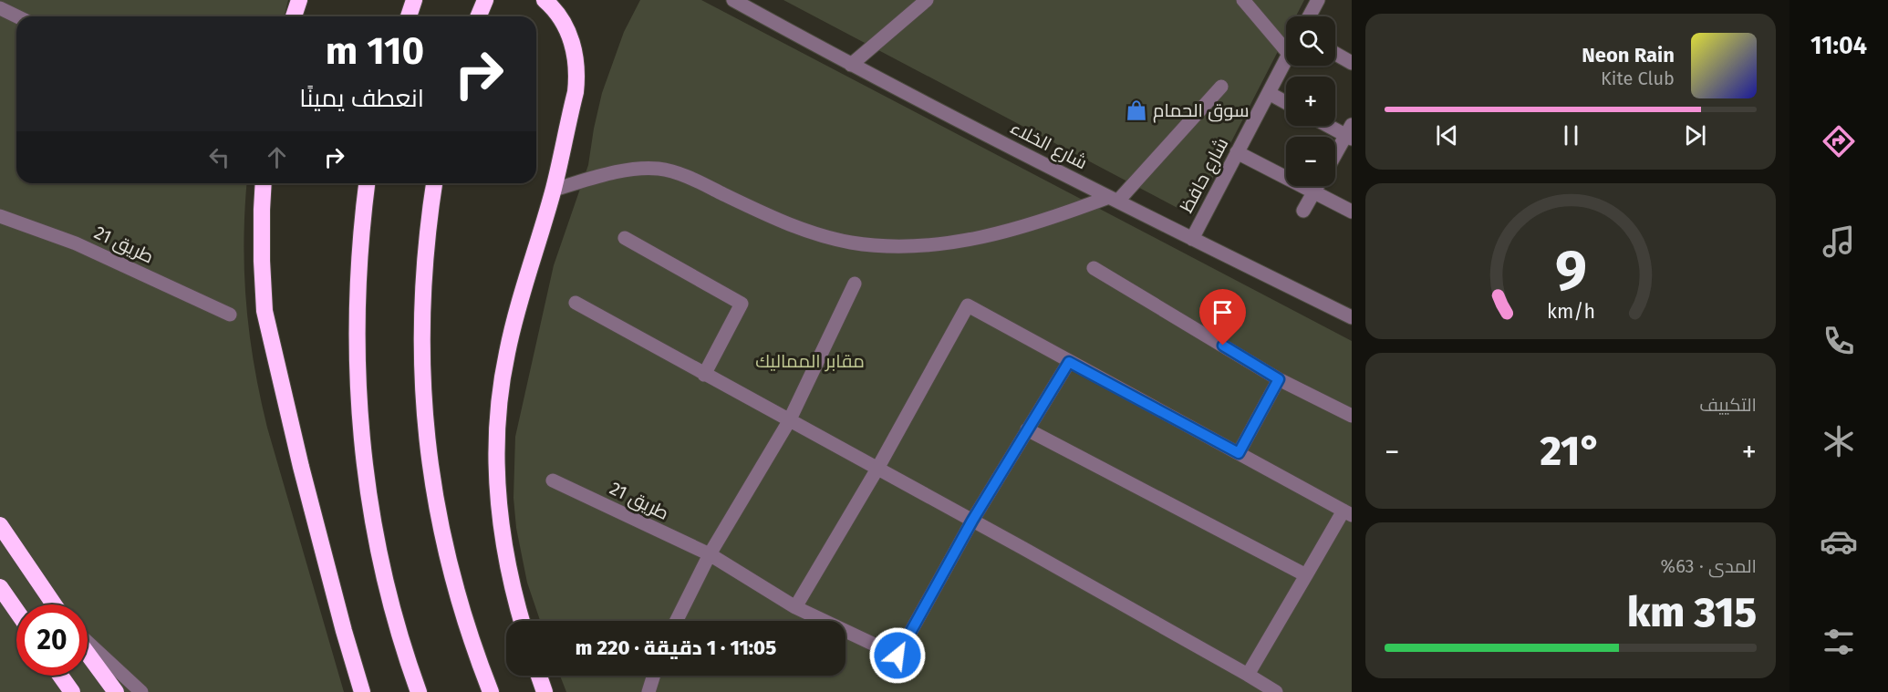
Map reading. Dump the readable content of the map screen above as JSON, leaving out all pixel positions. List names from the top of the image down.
{
  "streets": {
    "street": ["شارع الخلاء", "شارع حافظ", "طريق 21"]
  },
  "crossings": [
    ["شارع الخلاء", "شارع حافظ"]
  ],
  "parks": ["مقابر المماليك"],
  "places": {
    "shop": ["سوق الحمام"]
  },
  "page": {
    "tabs": "11:04",
    "map_buttons": ["+", "−"],
    "turn": ["110 m", "انعطف يمينًا"],
    "song": ["Neon Rain", "Kite Club"],
    "tile": [
      "التكييف",
      ["المدى · 63%", "315 km"]
    ],
    "heat": ["−", "21°", "+"],
    "limit": "20",
    "trip": "11:05 · 1 دقيقة · 220 m",
    "gauge": ["9", "km/h"]
  }
}
